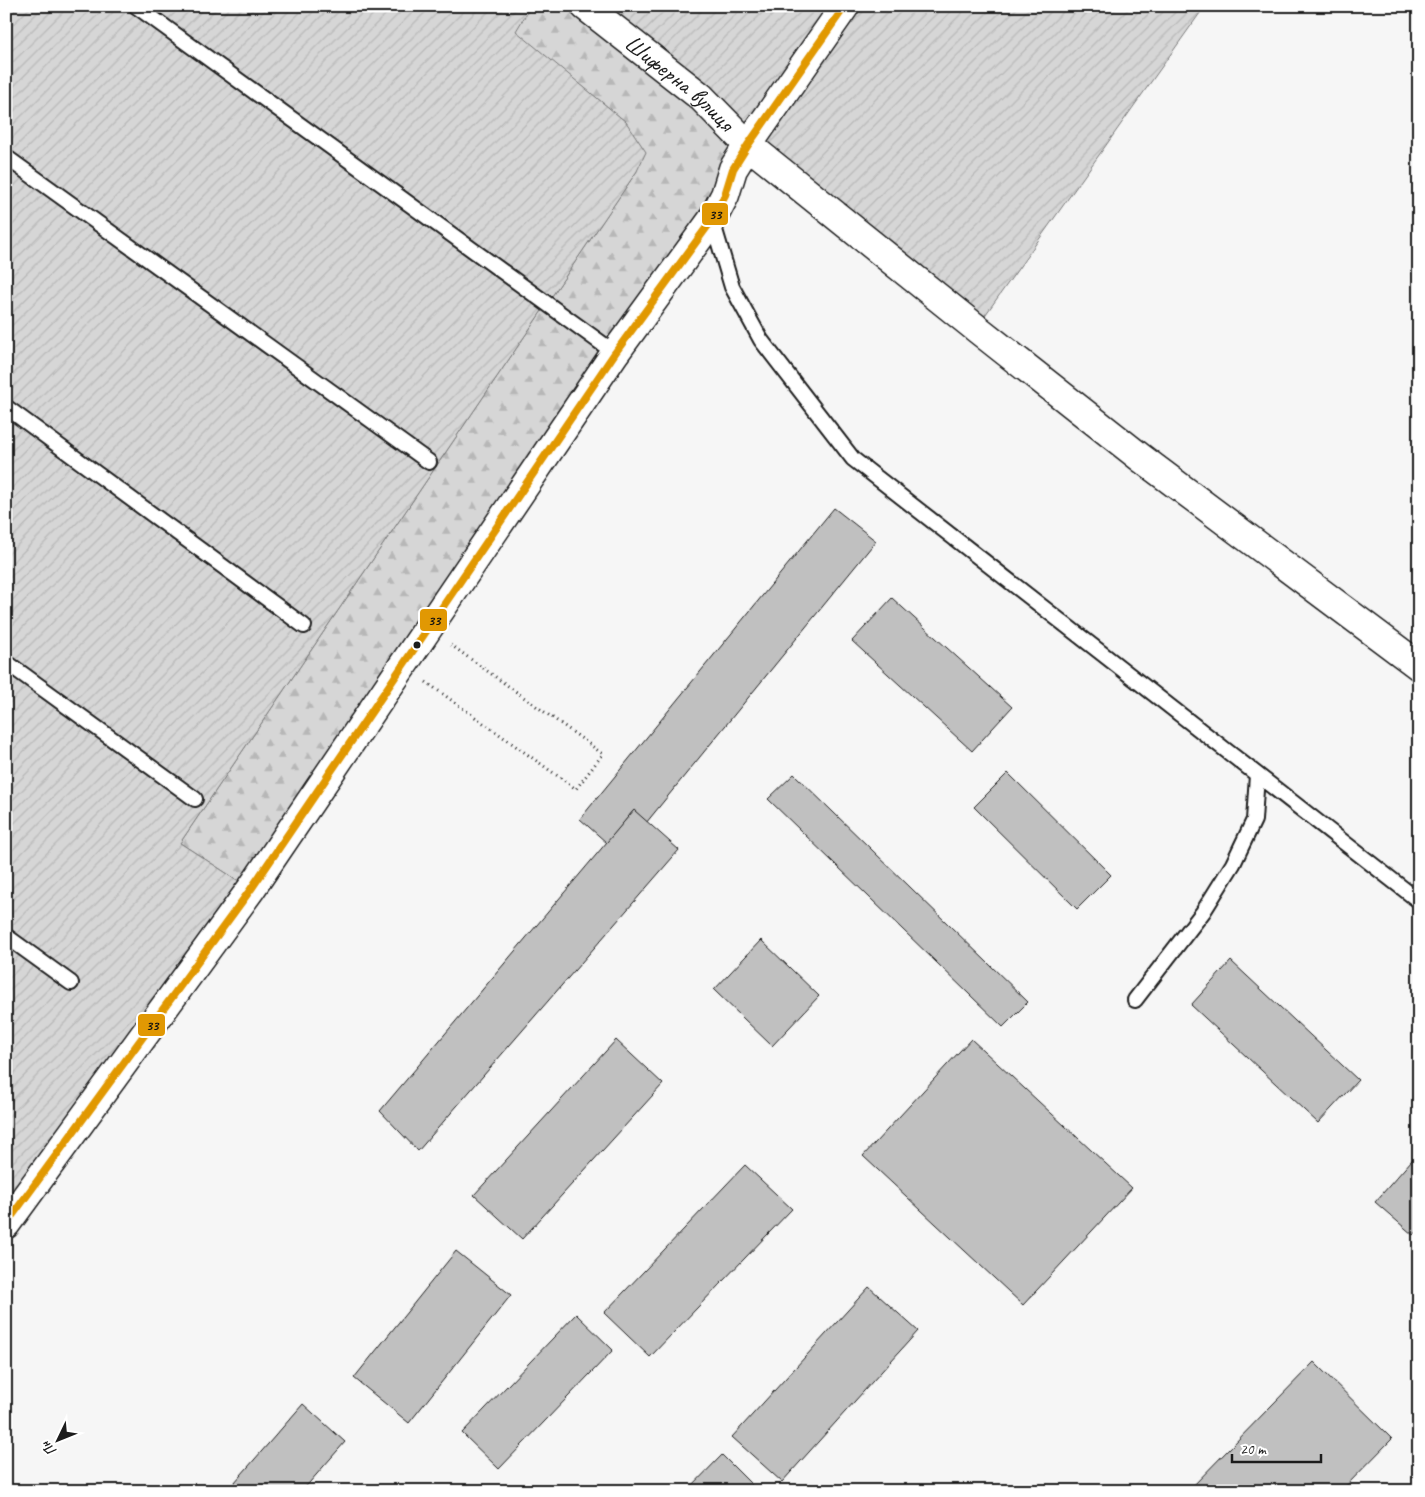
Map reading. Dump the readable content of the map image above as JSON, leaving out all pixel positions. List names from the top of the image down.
{
  "streets": {
    "street": ["Шиферна вулиця"]
  },
  "lines": ["transit line 33"],
  "scale_bar": "20 m",
  "north": "bottom left"
}
